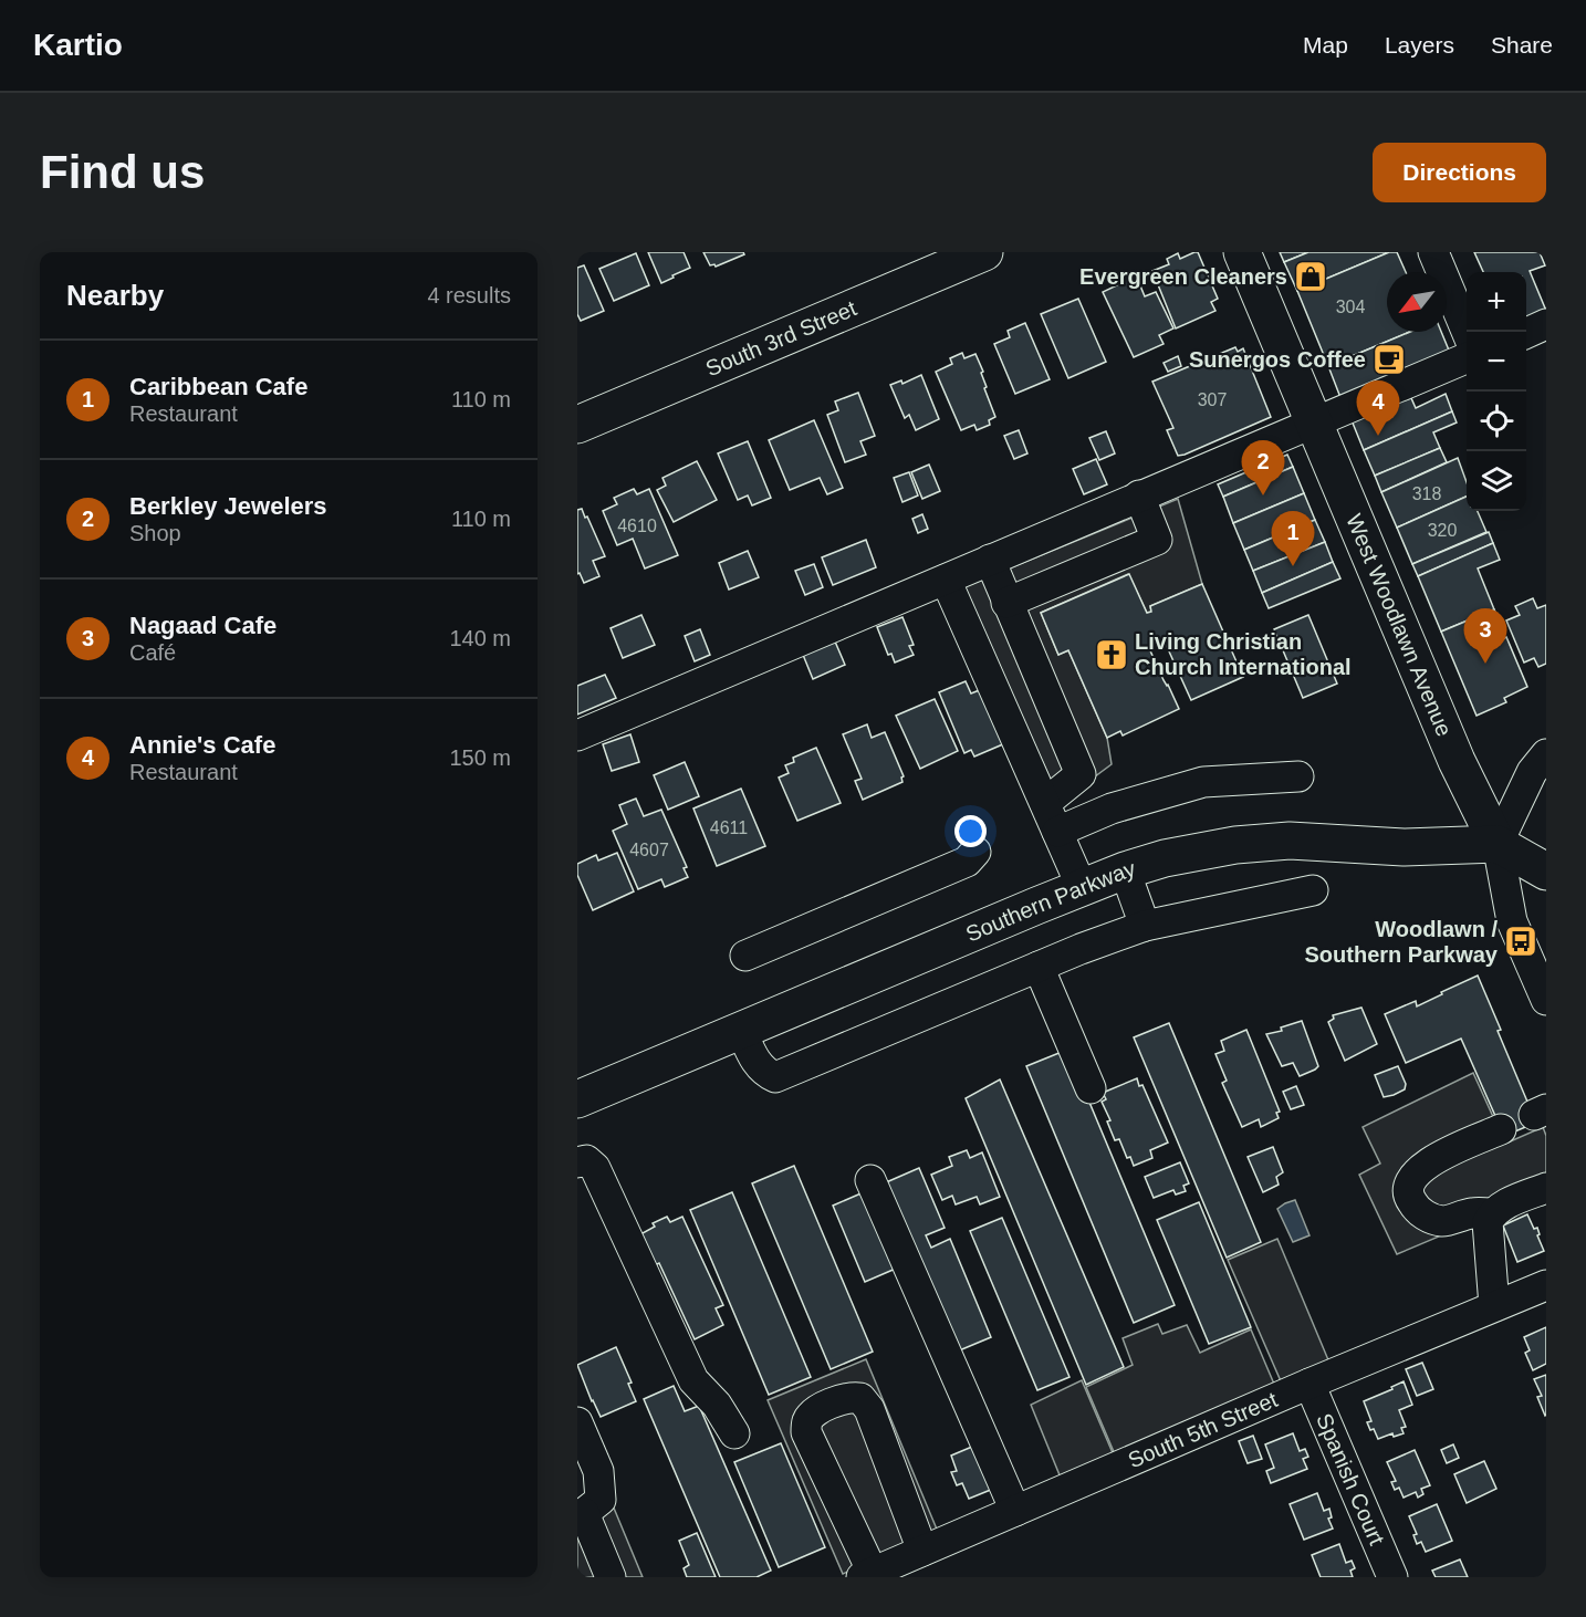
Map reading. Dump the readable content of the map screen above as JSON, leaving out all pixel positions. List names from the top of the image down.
{
  "streets": {
    "main road": ["South 3rd Street", "West Woodlawn Avenue", "Southern Parkway"],
    "street": ["South 5th Street", "Spanish Court"]
  },
  "crossings": [
    ["West Woodlawn Avenue", "Southern Parkway"],
    ["South 5th Street", "Spanish Court"]
  ],
  "places": {
    "shop": ["Evergreen Cleaners"],
    "cafe": ["Sunergos Coffee"],
    "church": ["Living Christian Church International"],
    "bus stop": ["Woodlawn / Southern Parkway"]
  },
  "house_numbers": [
    "304",
    "307",
    "318",
    "4610",
    "320",
    "4611",
    "4607"
  ],
  "north": "bottom left",
  "page": {
    "header": "Kartio",
    "nav": ["Map", "Layers", "Share"],
    "buttons": "Directions",
    "title": "Find us",
    "heading": ["Nearby", "4 results"],
    "map_buttons": ["+", "−"],
    "list": [
      {
        "mark": "1",
        "name": "Caribbean Cafe",
        "note": "Restaurant",
        "value": "110 m"
      },
      {
        "mark": "2",
        "name": "Berkley Jewelers",
        "note": "Shop",
        "value": "110 m"
      },
      {
        "mark": "3",
        "name": "Nagaad Cafe",
        "note": "Café",
        "value": "140 m"
      },
      {
        "mark": "4",
        "name": "Annie's Cafe",
        "note": "Restaurant",
        "value": "150 m"
      }
    ],
    "pins": [
      "4",
      "2",
      "1",
      "3"
    ]
  }
}
